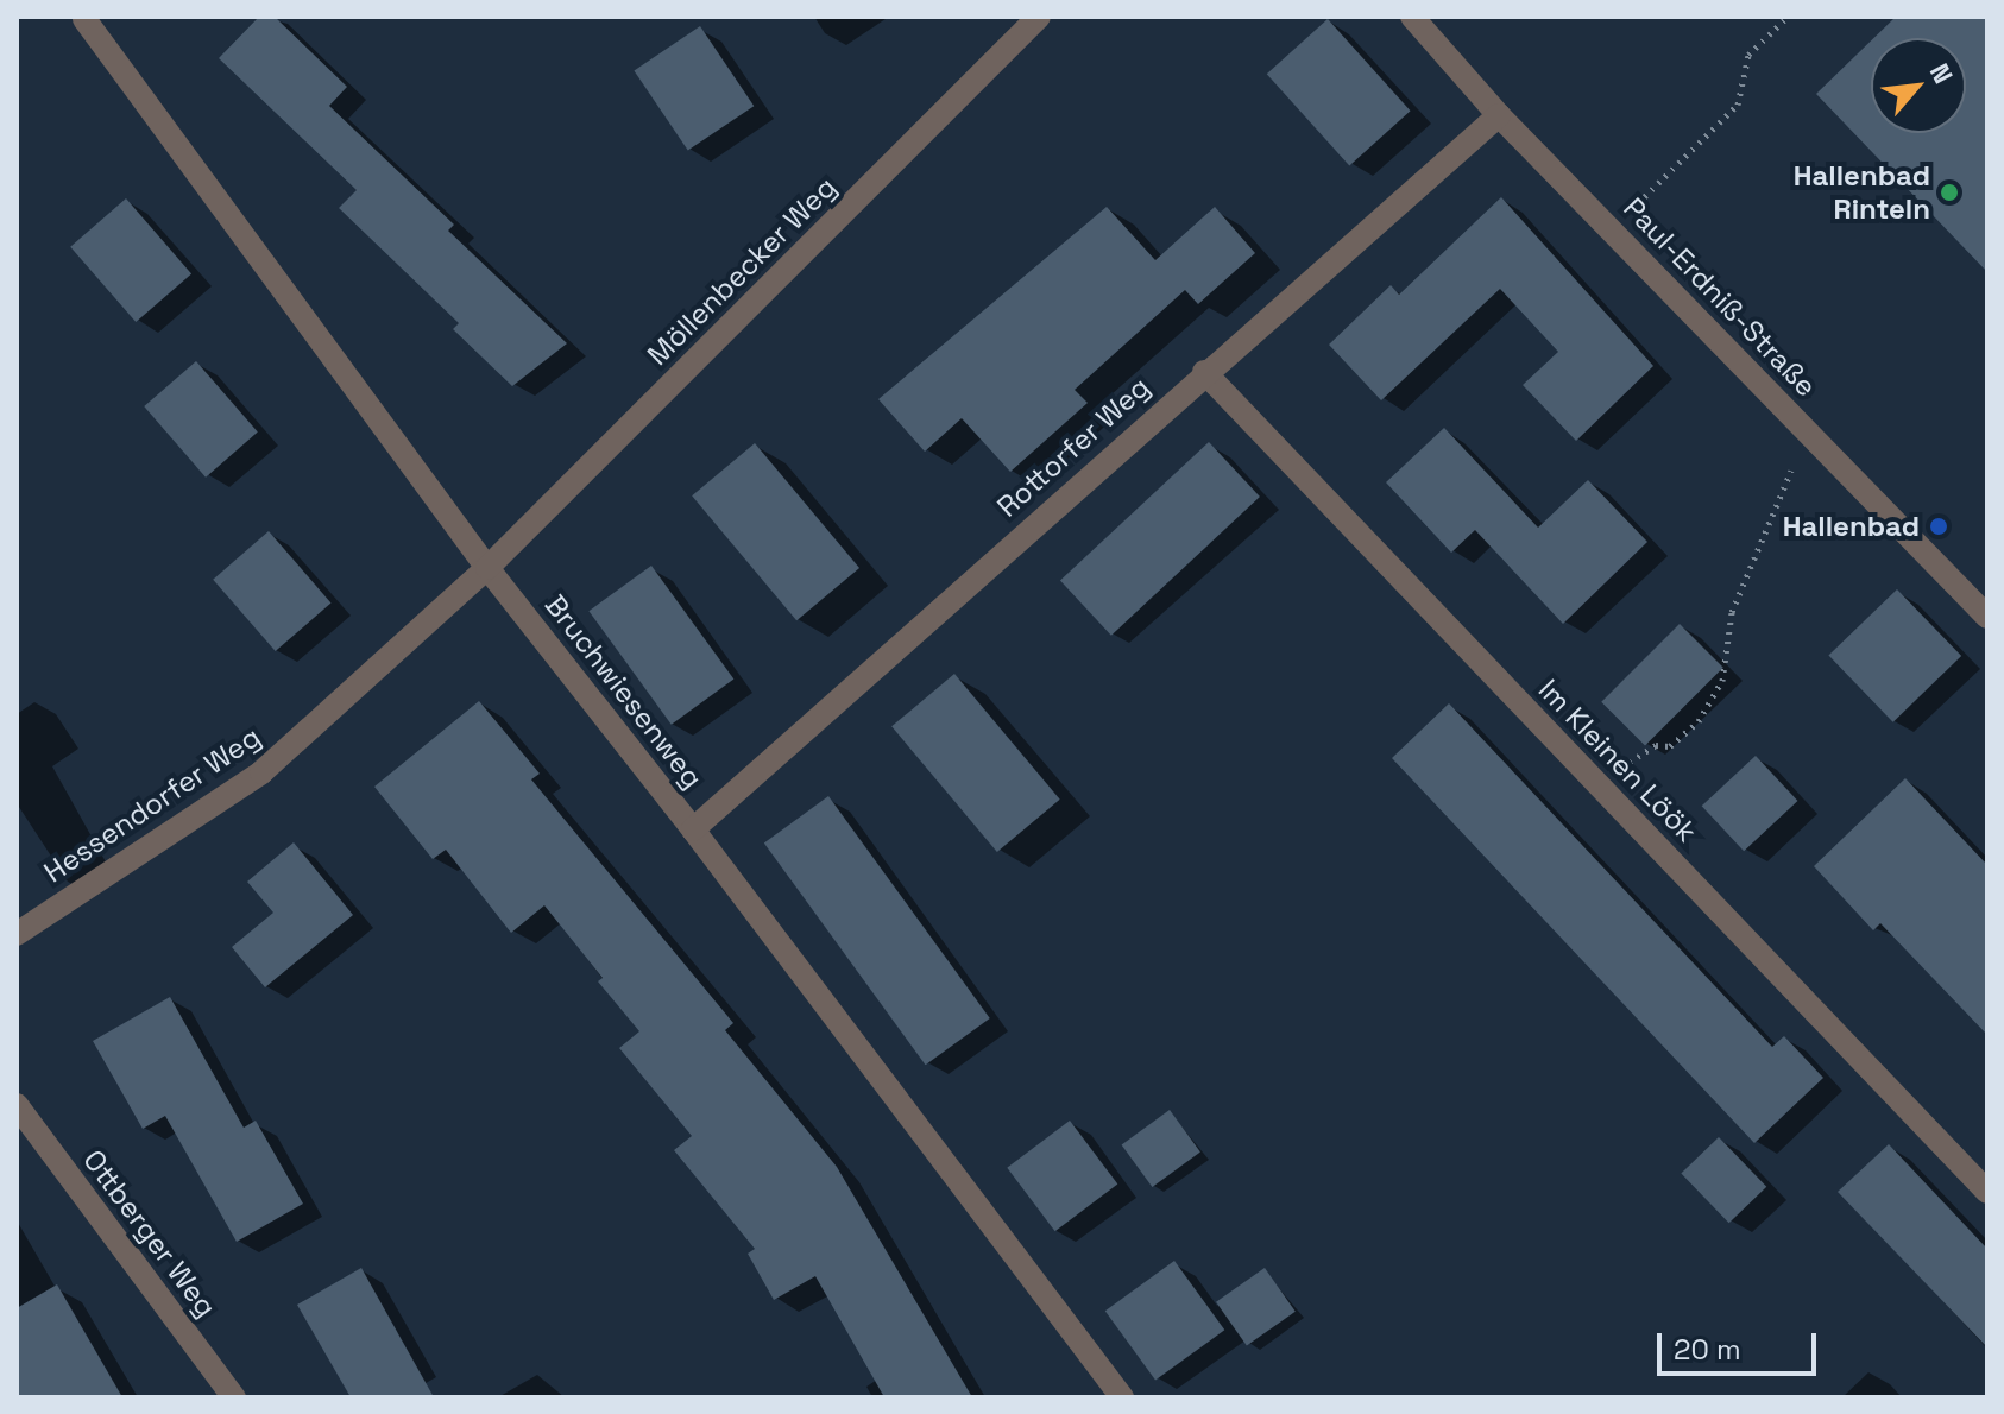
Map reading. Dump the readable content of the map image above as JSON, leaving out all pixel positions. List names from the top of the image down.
{
  "streets": {
    "street": [
      "Möllenbecker Weg",
      "Paul-Erdniß-Straße",
      "Rottorfer Weg",
      "Bruchwiesenweg",
      "Im Kleinen Löök",
      "Hessendorfer Weg",
      "Ottberger Weg"
    ]
  },
  "crossings": [
    ["Möllenbecker Weg", "Bruchwiesenweg"],
    ["Möllenbecker Weg", "Hessendorfer Weg"],
    ["Paul-Erdniß-Straße", "Rottorfer Weg"],
    ["Rottorfer Weg", "Bruchwiesenweg"],
    ["Rottorfer Weg", "Im Kleinen Löök"],
    ["Bruchwiesenweg", "Hessendorfer Weg"]
  ],
  "places": ["Hallenbad Rinteln", "Hallenbad"],
  "scale_bar": "20 m",
  "north": "top right"
}
